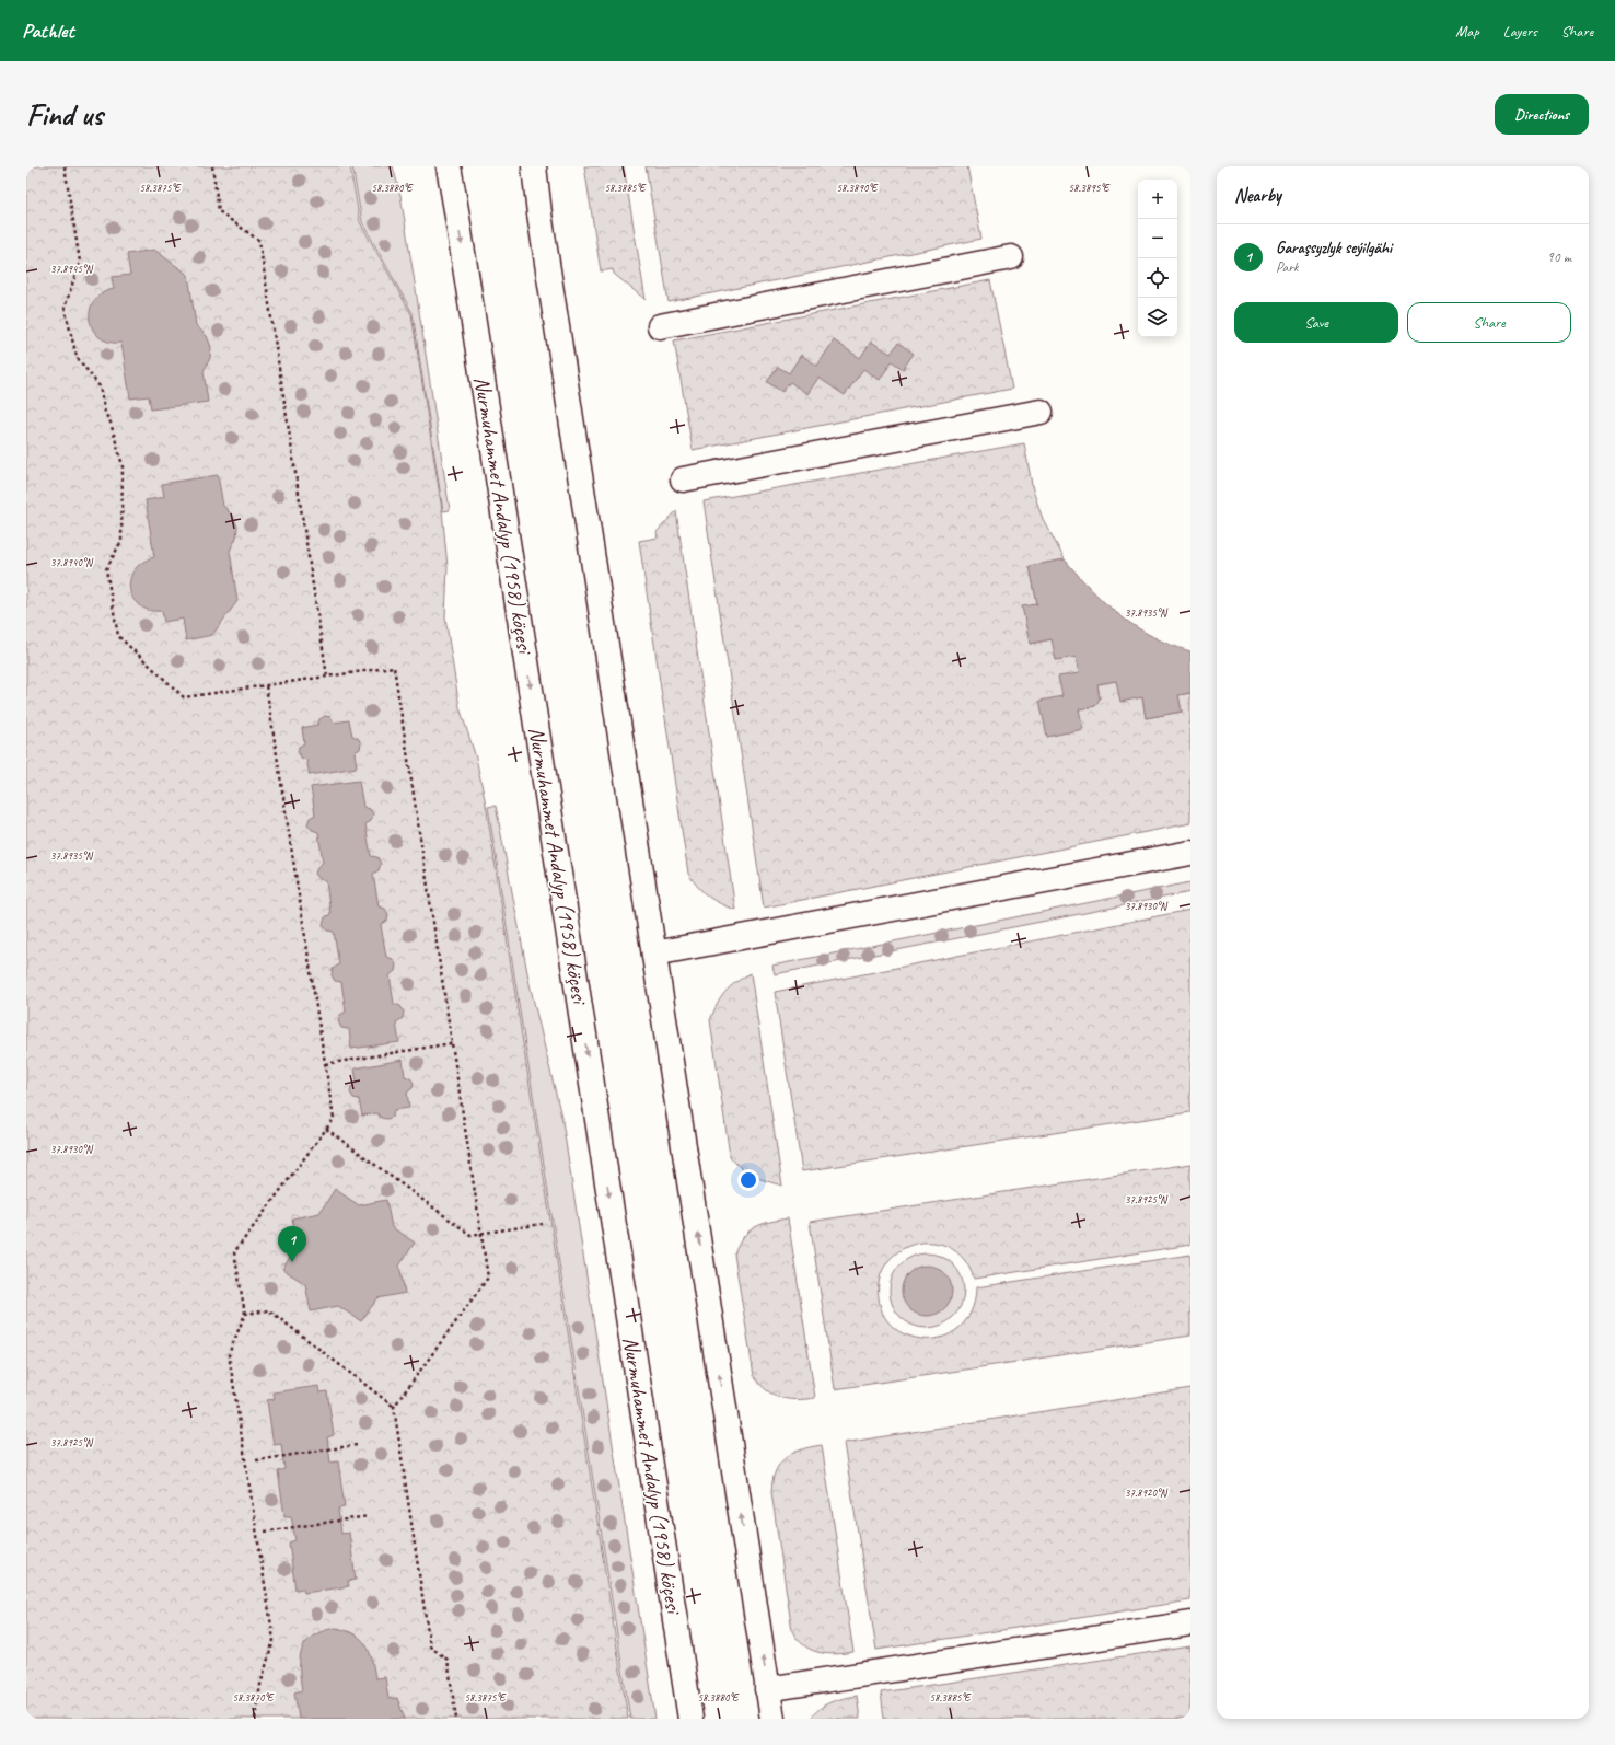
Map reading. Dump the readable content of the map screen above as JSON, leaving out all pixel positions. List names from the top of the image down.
{
  "streets": {
    "main road": ["Nurmuhammet Andalyp (1958) köçesi"]
  },
  "page": {
    "header": "Pathlet",
    "nav": ["Map", "Layers", "Share"],
    "buttons": [
      "Directions",
      ["Save", "Share"]
    ],
    "title": "Find us",
    "heading": "Nearby",
    "map_buttons": ["+", "−"],
    "list": [
      {
        "mark": "1",
        "name": "Garaşsyzlyk seýilgähi",
        "note": "Park",
        "value": "90 m"
      }
    ],
    "pins": "1"
  },
  "coordinates": [
    "58.3875°E",
    "58.3880°E",
    "58.3885°E",
    "58.3890°E",
    "58.3895°E",
    "37.8945°N",
    "37.8940°N",
    "37.8935°N",
    "37.8930°N",
    "37.8925°N",
    "37.8920°N",
    "58.3870°E"
  ]
}
